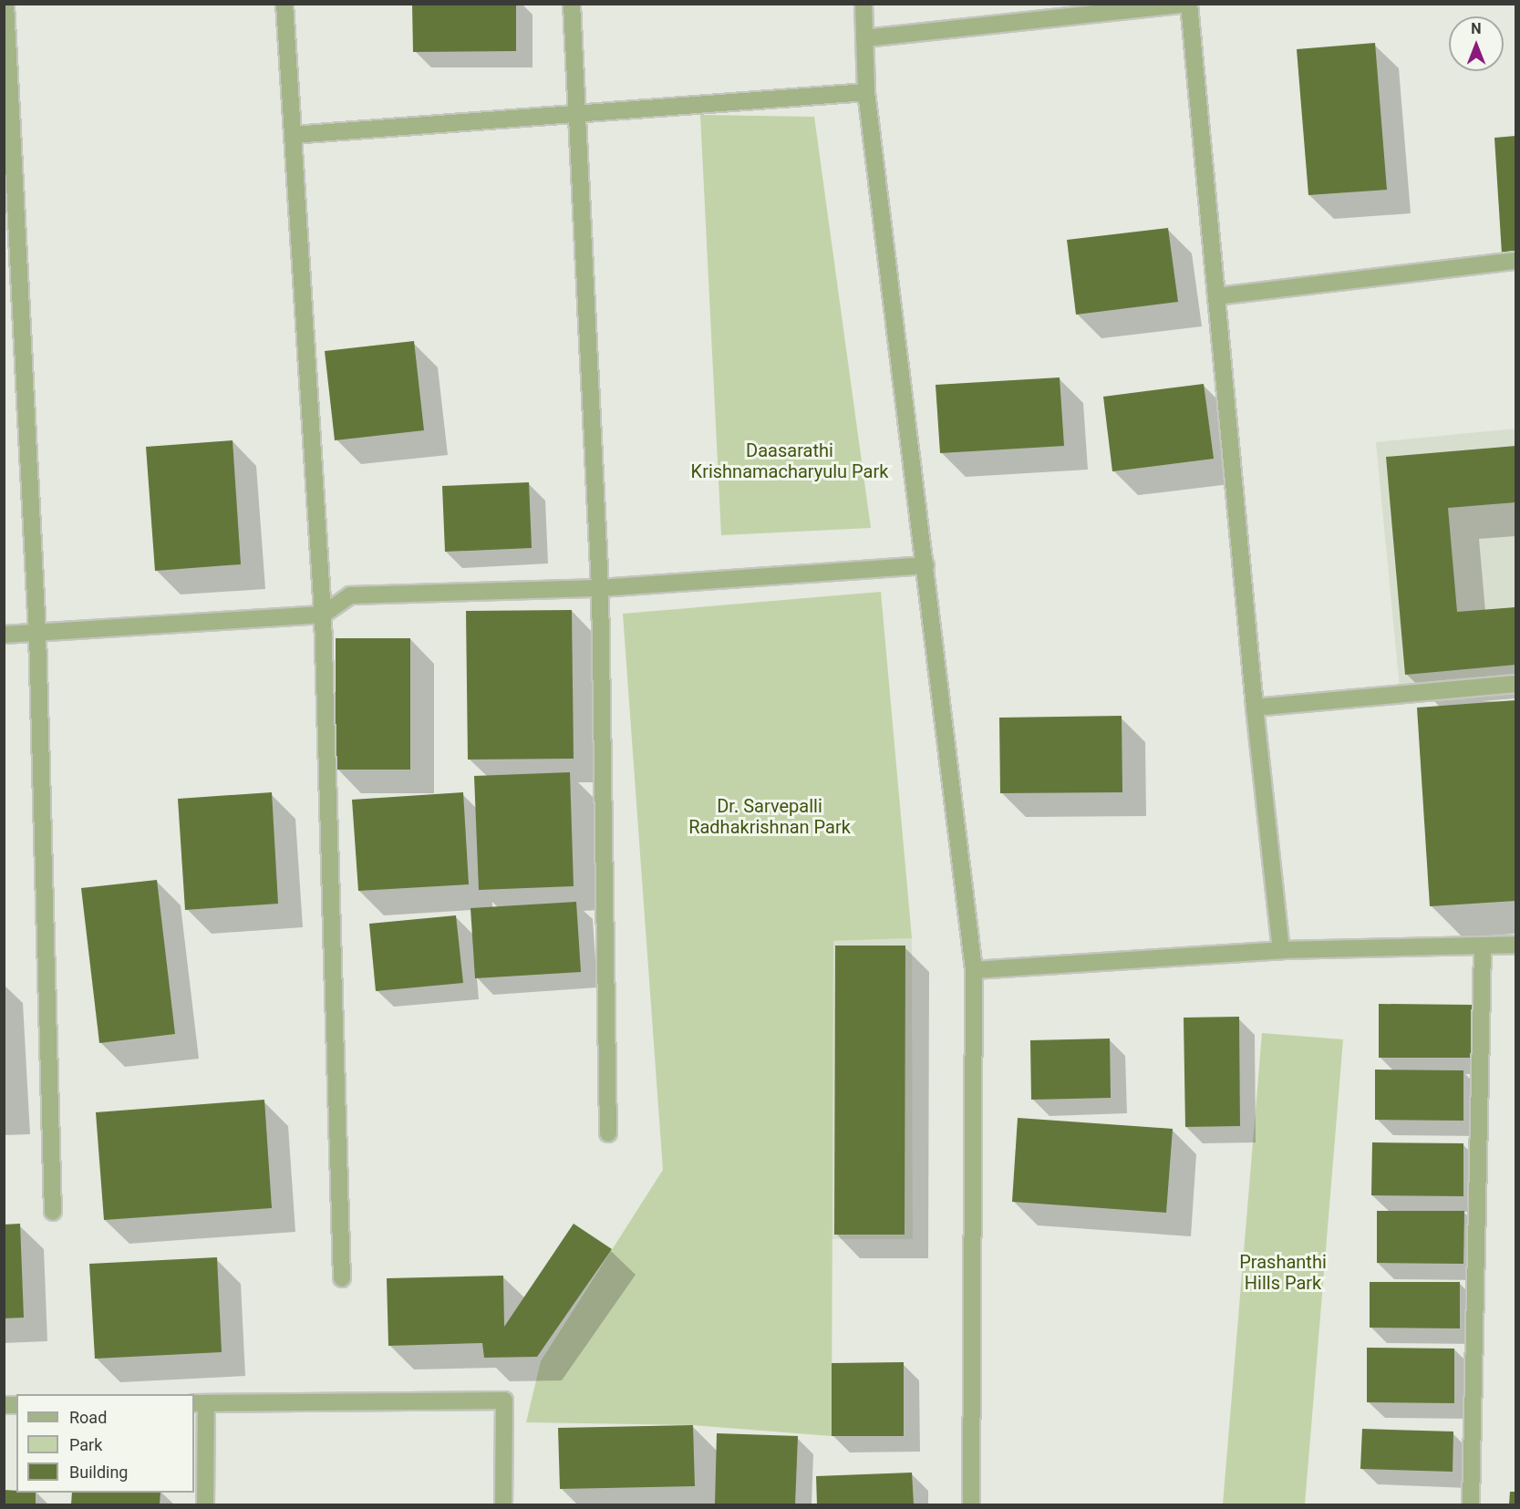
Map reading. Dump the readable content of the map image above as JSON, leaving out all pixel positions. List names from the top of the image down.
{
  "parks": ["Daasarathi Krishnamacharyulu Park", "Dr. Sarvepalli Radhakrishnan Park", "Prashanthi Hills Park"],
  "legend": ["Road", "Park", "Building"],
  "north": "top"
}
